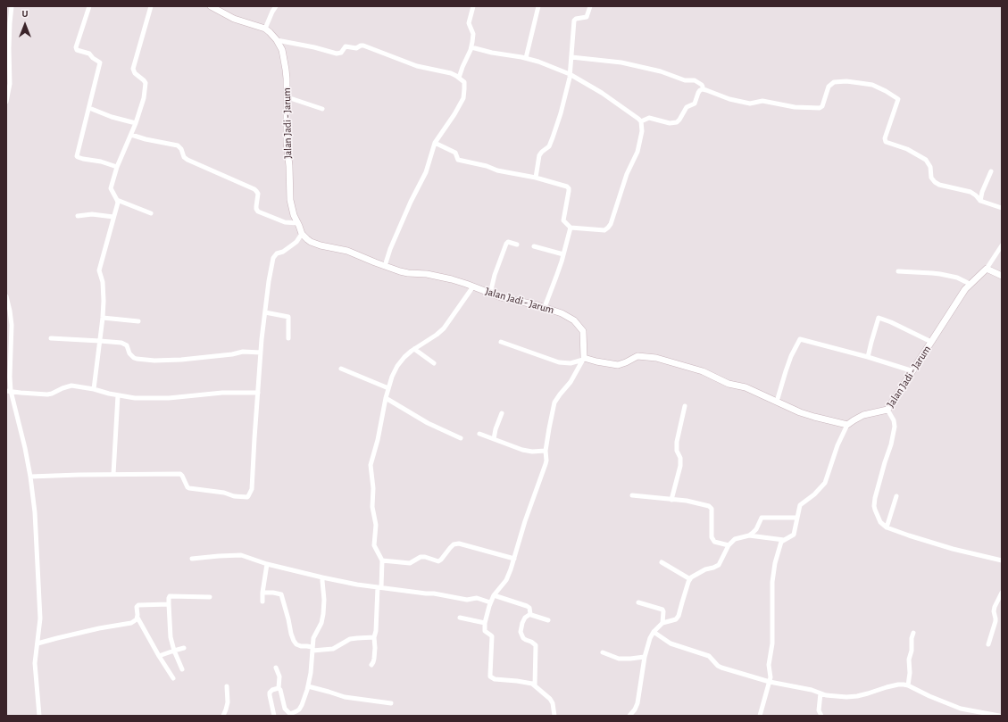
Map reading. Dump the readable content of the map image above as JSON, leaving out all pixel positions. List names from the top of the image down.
{
  "streets": {
    "street": ["Jalan Jadi - Jarum"]
  },
  "north": "top"
}
